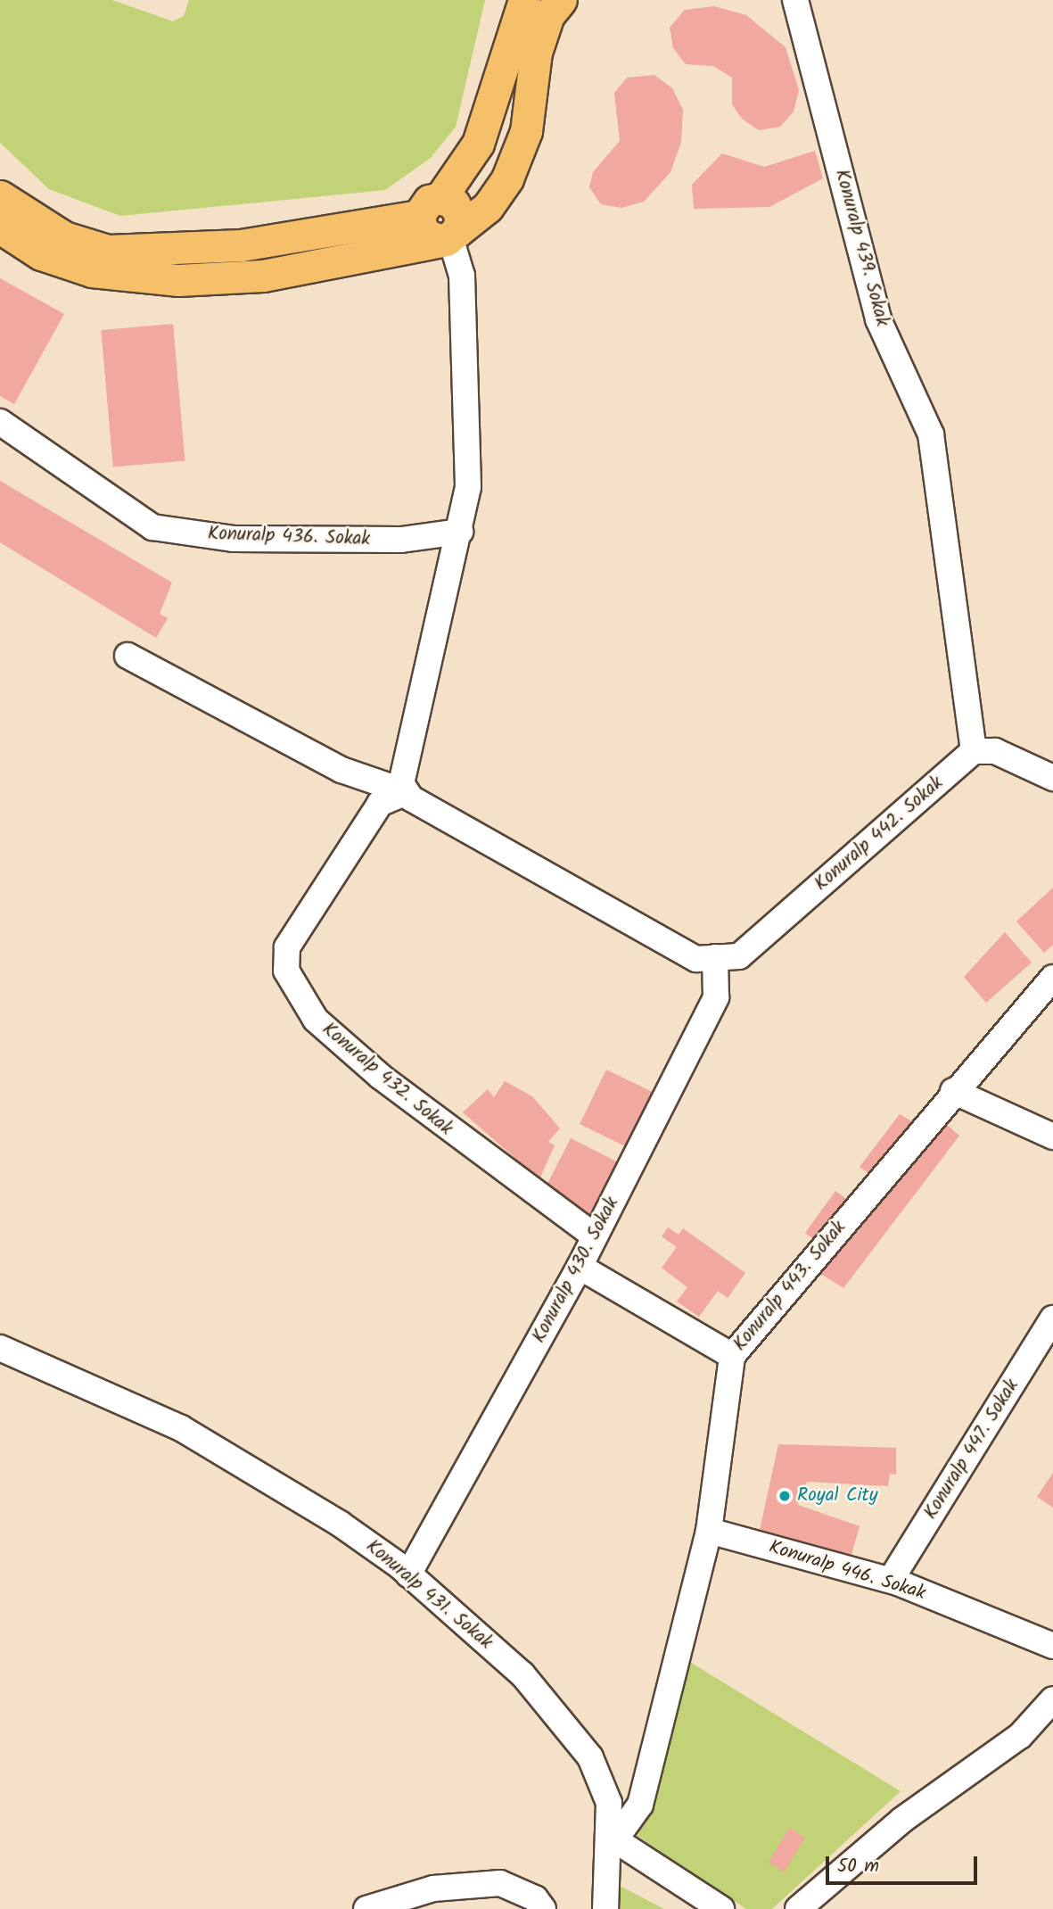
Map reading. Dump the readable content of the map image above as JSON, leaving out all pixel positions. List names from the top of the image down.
{
  "streets": {
    "street": [
      "Konuralp 439. Sokak",
      "Konuralp 436. Sokak",
      "Konuralp 442. Sokak",
      "Konuralp 432. Sokak",
      "Konuralp 430. Sokak",
      "Konuralp 443. Sokak",
      "Konuralp 447. Sokak",
      "Konuralp 446. Sokak",
      "Konuralp 431. Sokak"
    ]
  },
  "crossings": [
    ["Konuralp 439. Sokak", "Konuralp 442. Sokak"],
    ["Konuralp 442. Sokak", "Konuralp 430. Sokak"],
    ["Konuralp 432. Sokak", "Konuralp 430. Sokak"],
    ["Konuralp 430. Sokak", "Konuralp 431. Sokak"],
    ["Konuralp 443. Sokak", "Konuralp 446. Sokak"],
    ["Konuralp 443. Sokak", "Konuralp 431. Sokak"],
    ["Konuralp 447. Sokak", "Konuralp 446. Sokak"]
  ],
  "places": ["Royal City"],
  "scale_bar": "50 m"
}
